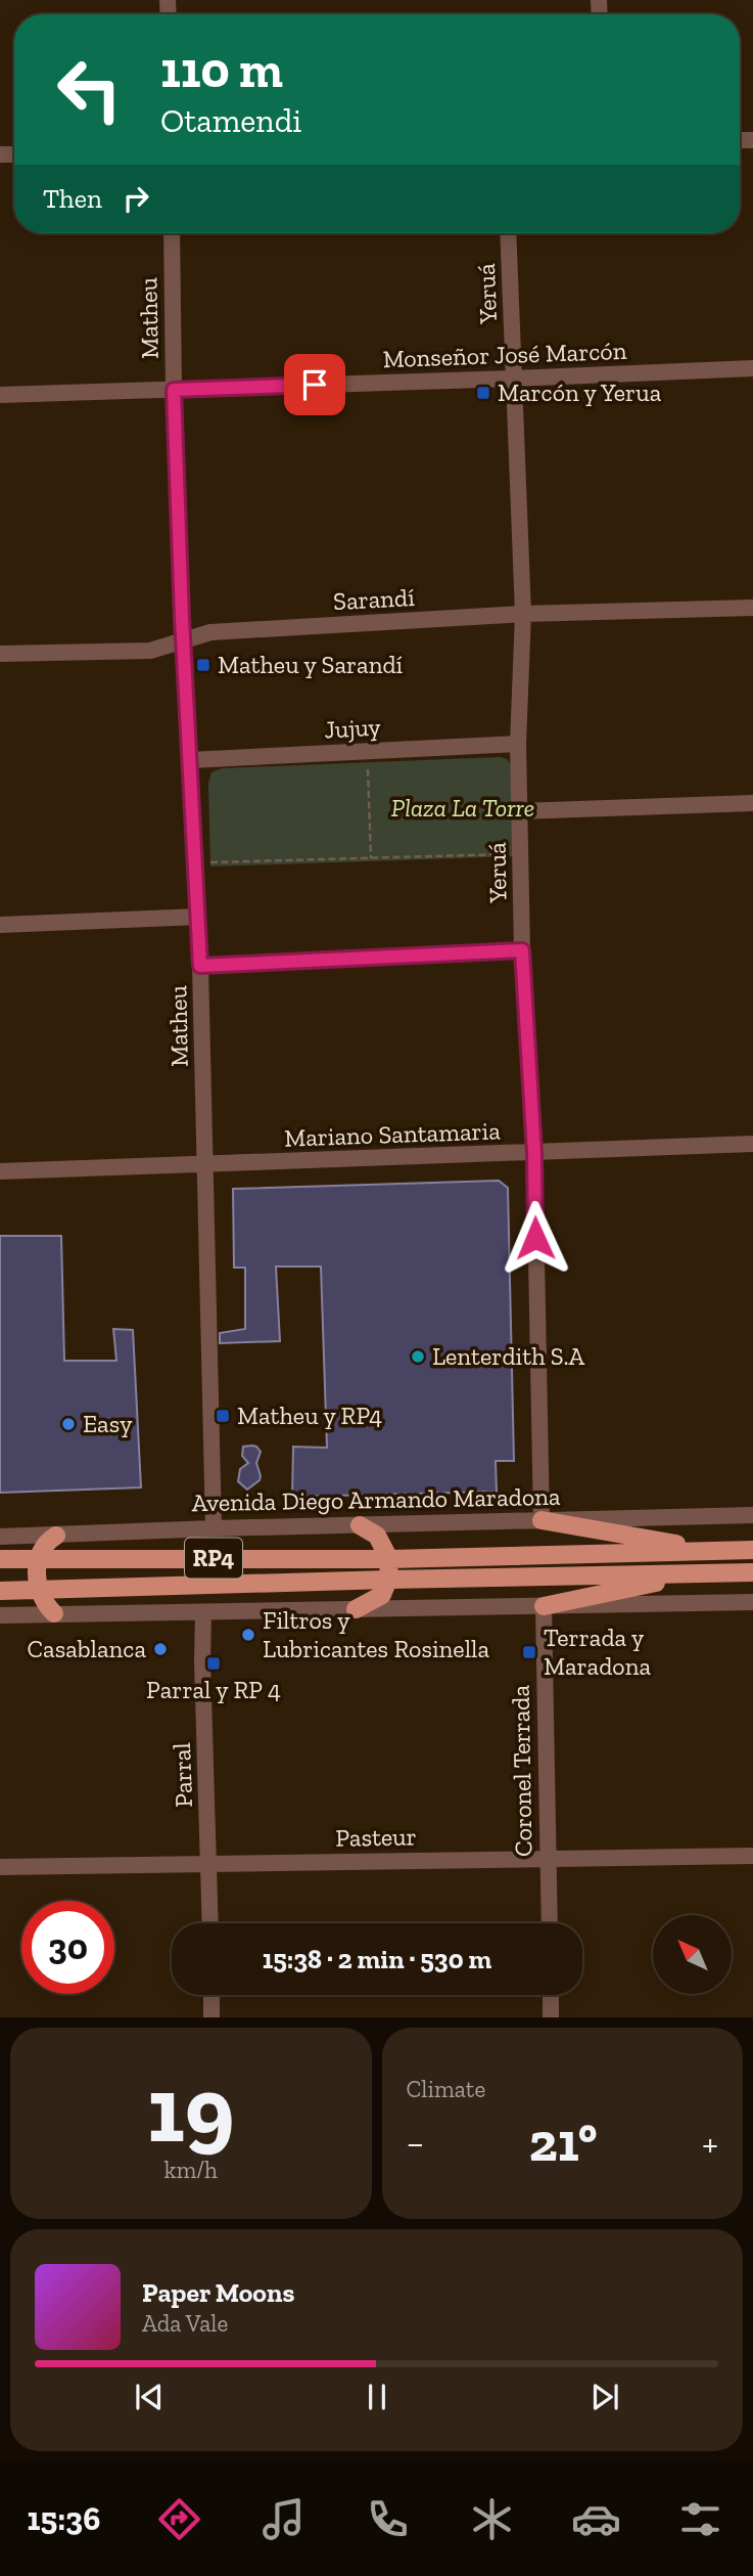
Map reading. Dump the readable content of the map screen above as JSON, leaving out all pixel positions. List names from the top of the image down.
{
  "streets": {
    "main road": ["RP4"],
    "street": [
      "Yeruá",
      "Matheu",
      "Monseñor José Marcón",
      "Sarandí",
      "Jujuy",
      "Mariano Santamaria",
      "Avenida Diego Armando Maradona",
      "Coronel Terrada",
      "Parral",
      "Pasteur"
    ]
  },
  "crossings": [
    ["Yeruá", "Monseñor José Marcón"],
    ["Yeruá", "Sarandí"],
    ["Yeruá", "Jujuy"],
    ["Yeruá", "Mariano Santamaria"],
    ["Yeruá", "Avenida Diego Armando Maradona"],
    ["Matheu", "Monseñor José Marcón"],
    ["Matheu", "Sarandí"],
    ["Matheu", "Jujuy"],
    ["Matheu", "Mariano Santamaria"],
    ["Matheu", "Avenida Diego Armando Maradona"],
    ["Coronel Terrada", "Pasteur"],
    ["Parral", "Pasteur"]
  ],
  "parks": ["Plaza La Torre"],
  "places": {
    "transit": [
      "Marcón y Yerua",
      "Matheu y Sarandí",
      "Matheu y RP4",
      "Terrada y Maradona",
      "Parral y RP 4"
    ],
    "other": [
      "Lenterdith S.A",
      "Easy",
      "Filtros y Lubricantes Rosinella",
      "Casablanca"
    ]
  },
  "north": "top left",
  "page": {
    "turn": ["110 m", "Otamendi"],
    "then": "Then",
    "limit": "30",
    "trip": "15:38 · 2 min · 530 m",
    "tile": [
      ["19", "km/h"],
      "Climate"
    ],
    "heat": ["−", "21°", "+"],
    "song": ["Paper Moons", "Ada Vale"],
    "tabs": "15:36"
  }
}
